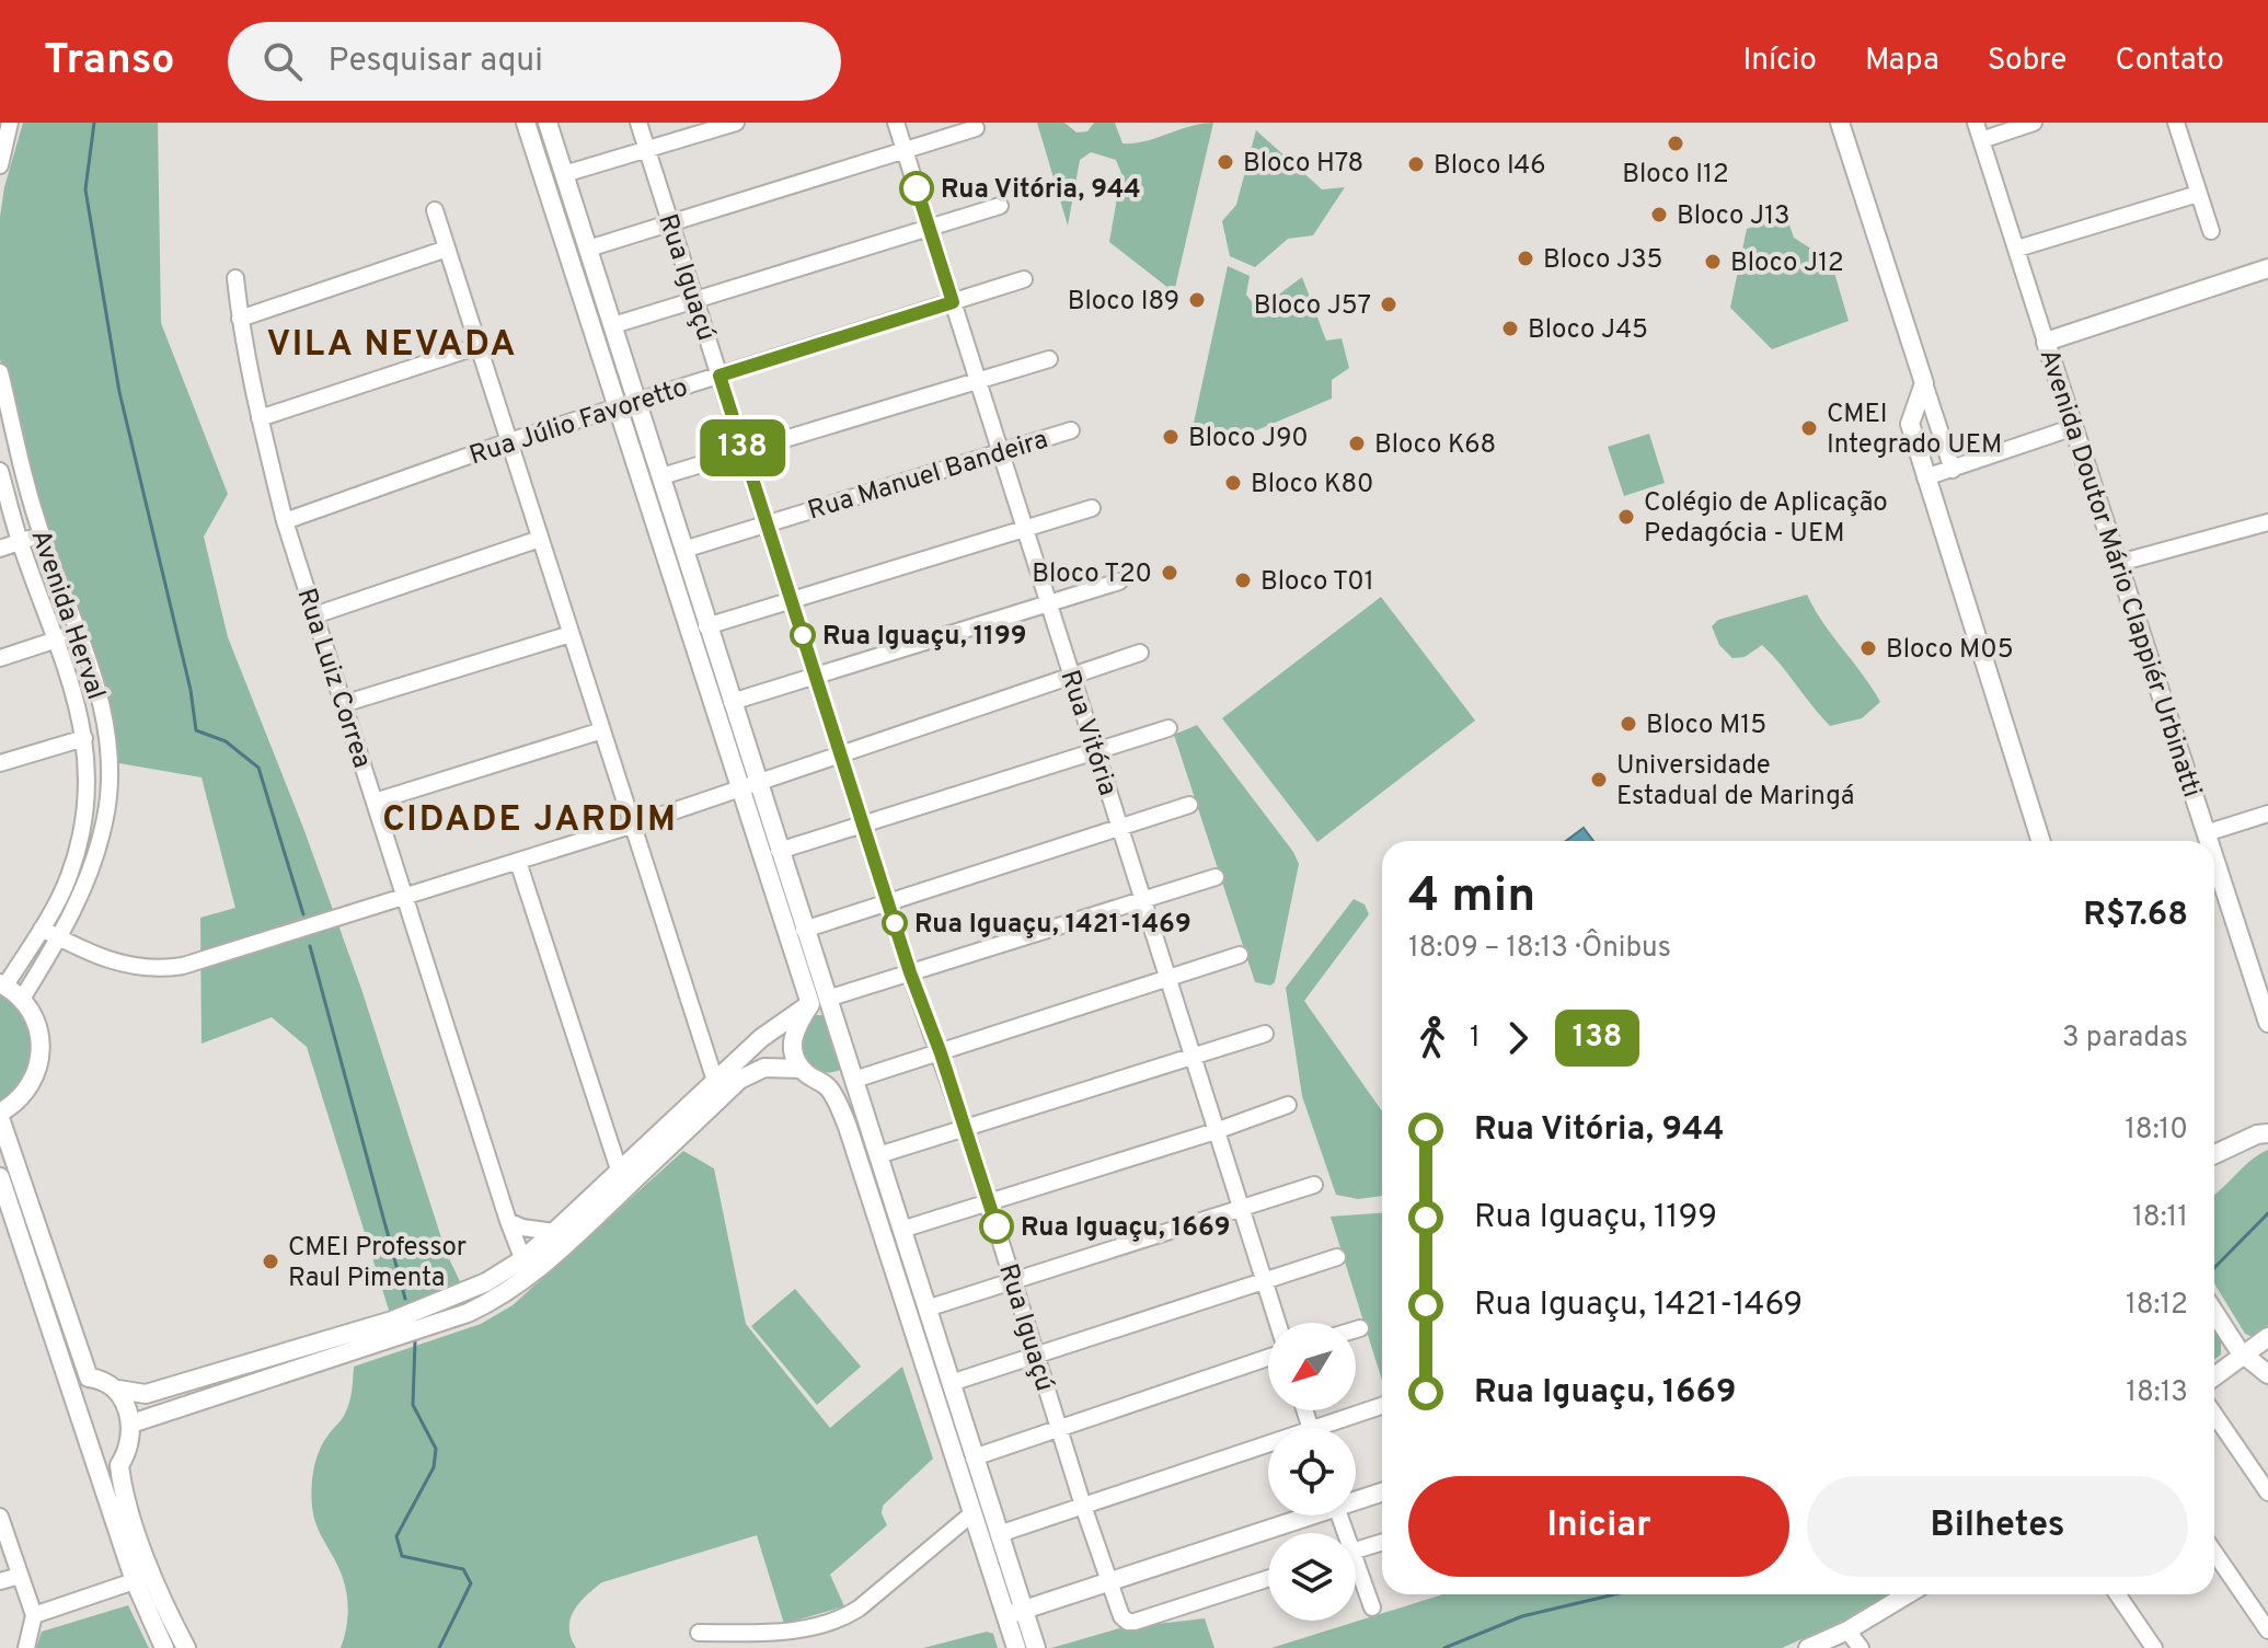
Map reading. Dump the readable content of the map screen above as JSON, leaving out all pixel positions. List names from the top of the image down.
{
  "streets": {
    "main road": ["Avenida Doutor Mário Clappiér Urbinatti"],
    "street": [
      "Rua Iguaçú",
      "Rua Júlio Favoretto",
      "Rua Manuel Bandeira",
      "Avenida Herval",
      "Rua Luiz Correa",
      "Rua Vitória"
    ]
  },
  "crossings": [
    ["Rua Iguaçú", "Rua Júlio Favoretto"],
    ["Rua Iguaçú", "Rua Manuel Bandeira"],
    ["Rua Júlio Favoretto", "Rua Luiz Correa"],
    ["Rua Júlio Favoretto", "Rua Vitória"],
    ["Rua Manuel Bandeira", "Rua Vitória"]
  ],
  "districts": ["VILA NEVADA", "CIDADE JARDIM"],
  "places": [
    "Bloco I12",
    "Bloco H78",
    "Bloco I46",
    "Rua Vitória, 944",
    "Bloco J13",
    "Bloco J35",
    "Bloco J12",
    "Bloco I89",
    "Bloco J57",
    "Bloco J45",
    "CMEI Integrado UEM",
    "Bloco J90",
    "Bloco K68",
    "Bloco K80",
    "Colégio de Aplicação Pedagócia - UEM",
    "Bloco T20",
    "Bloco T01",
    "Rua Iguaçu, 1199",
    "Bloco M05",
    "Bloco M15",
    "Universidade Estadual de Maringá",
    "Rua Iguaçu, 1421-1469",
    "Rua Iguaçu, 1669",
    "CMEI Professor Raul Pimenta"
  ],
  "lines": ["bus line 138"],
  "north": "bottom left",
  "page": {
    "header": "Transo",
    "search": "Pesquisar aqui",
    "nav": [
      "Início",
      "Mapa",
      "Sobre",
      "Contato"
    ],
    "on_map": "138",
    "heading": ["4 min", "18:09 – 18:13 · Ônibus", "R$7.68"],
    "legs": ["1", "138", "3 paradas"],
    "list": [
      {
        "name": "Rua Vitória, 944",
        "value": "18:10"
      },
      {
        "name": "Rua Iguaçu, 1199",
        "value": "18:11"
      },
      {
        "name": "Rua Iguaçu, 1421-1469",
        "value": "18:12"
      },
      {
        "name": "Rua Iguaçu, 1669",
        "value": "18:13"
      }
    ],
    "buttons": ["Iniciar", "Bilhetes"]
  }
}
